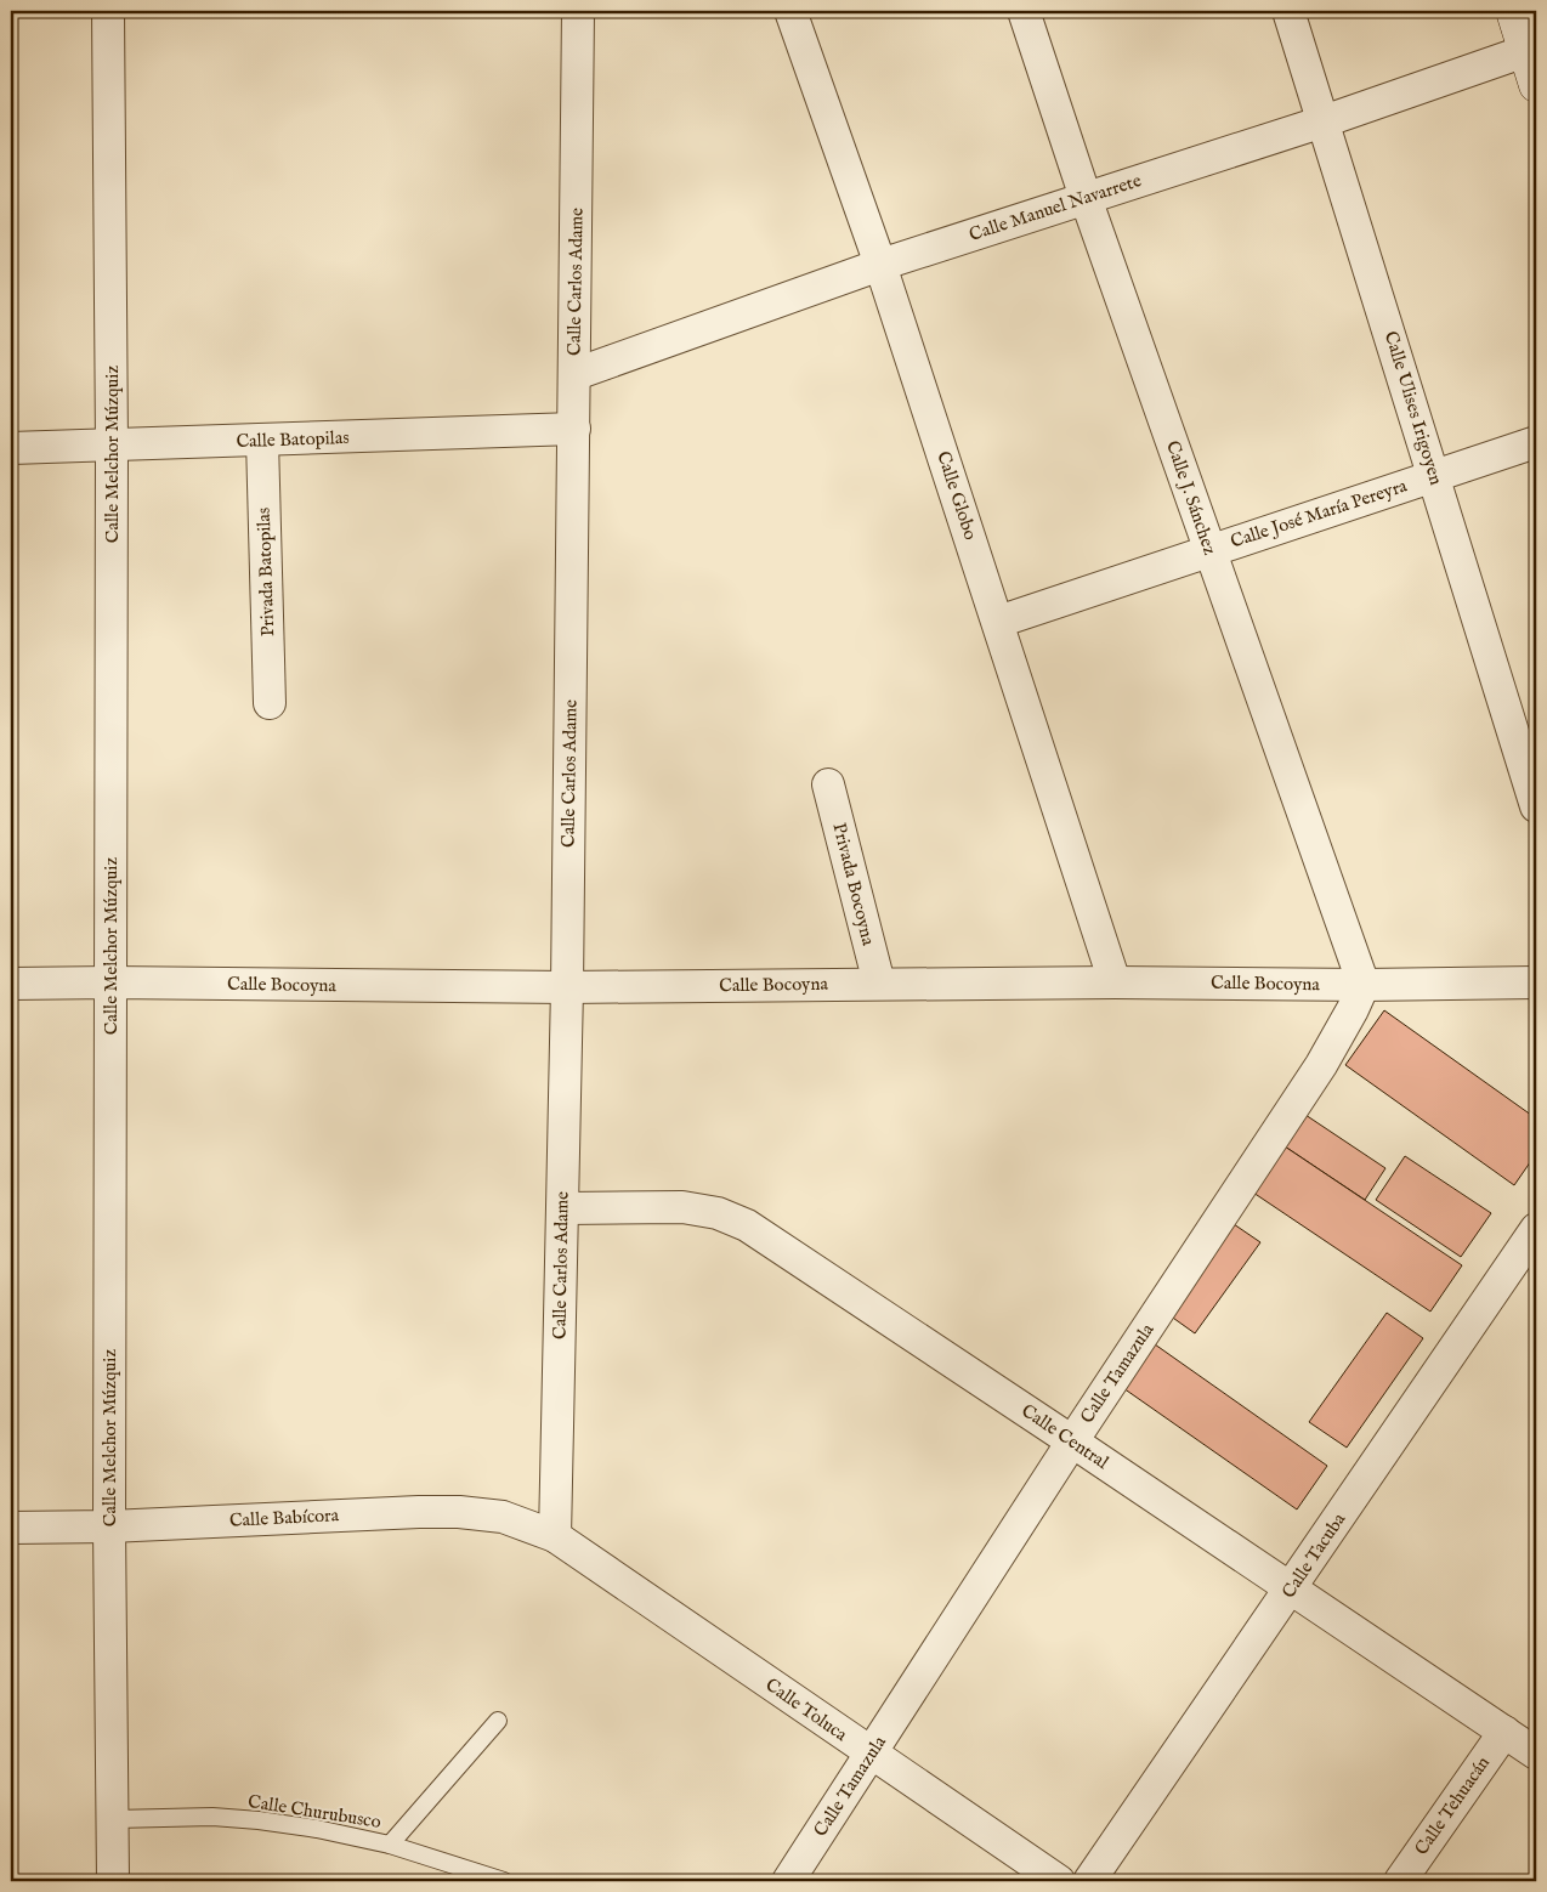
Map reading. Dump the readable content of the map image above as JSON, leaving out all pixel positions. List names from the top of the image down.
{
  "streets": {
    "street": [
      "Calle Manuel Navarrete",
      "Calle Carlos Adame",
      "Calle Ulises Irigoyen",
      "Calle Batopilas",
      "Calle Melchor Múzquiz",
      "Calle Globo",
      "Calle J. Sánchez",
      "Calle José María Pereyra",
      "Privada Batopilas",
      "Privada Bocoyna",
      "Calle Bocoyna",
      "Calle Tamazula",
      "Calle Central",
      "Calle Babícora",
      "Calle Tacuba",
      "Calle Toluca",
      "Calle Tehuacán"
    ],
    "lane": ["Calle Churubusco"]
  },
  "crossings": [
    ["Calle Manuel Navarrete", "Calle Carlos Adame"],
    ["Calle Manuel Navarrete", "Calle Ulises Irigoyen"],
    ["Calle Manuel Navarrete", "Calle Globo"],
    ["Calle Manuel Navarrete", "Calle J. Sánchez"],
    ["Calle Carlos Adame", "Calle Batopilas"],
    ["Calle Carlos Adame", "Calle Bocoyna"],
    ["Calle Carlos Adame", "Calle Central"],
    ["Calle Carlos Adame", "Calle Babícora"],
    ["Calle Carlos Adame", "Calle Toluca"],
    ["Calle Ulises Irigoyen", "Calle José María Pereyra"],
    ["Calle Batopilas", "Calle Melchor Múzquiz"],
    ["Calle Batopilas", "Privada Batopilas"],
    ["Calle Melchor Múzquiz", "Calle Bocoyna"],
    ["Calle Melchor Múzquiz", "Calle Babícora"],
    ["Calle Melchor Múzquiz", "Calle Churubusco"],
    ["Calle Globo", "Calle José María Pereyra"],
    ["Calle Globo", "Calle Bocoyna"],
    ["Calle J. Sánchez", "Calle José María Pereyra"],
    ["Calle J. Sánchez", "Calle Bocoyna"],
    ["Calle J. Sánchez", "Calle Tamazula"],
    ["Privada Bocoyna", "Calle Bocoyna"],
    ["Calle Bocoyna", "Calle Tamazula"],
    ["Calle Tamazula", "Calle Central"],
    ["Calle Tamazula", "Calle Toluca"],
    ["Calle Central", "Calle Tacuba"],
    ["Calle Central", "Calle Tehuacán"],
    ["Calle Babícora", "Calle Toluca"]
  ]
}
